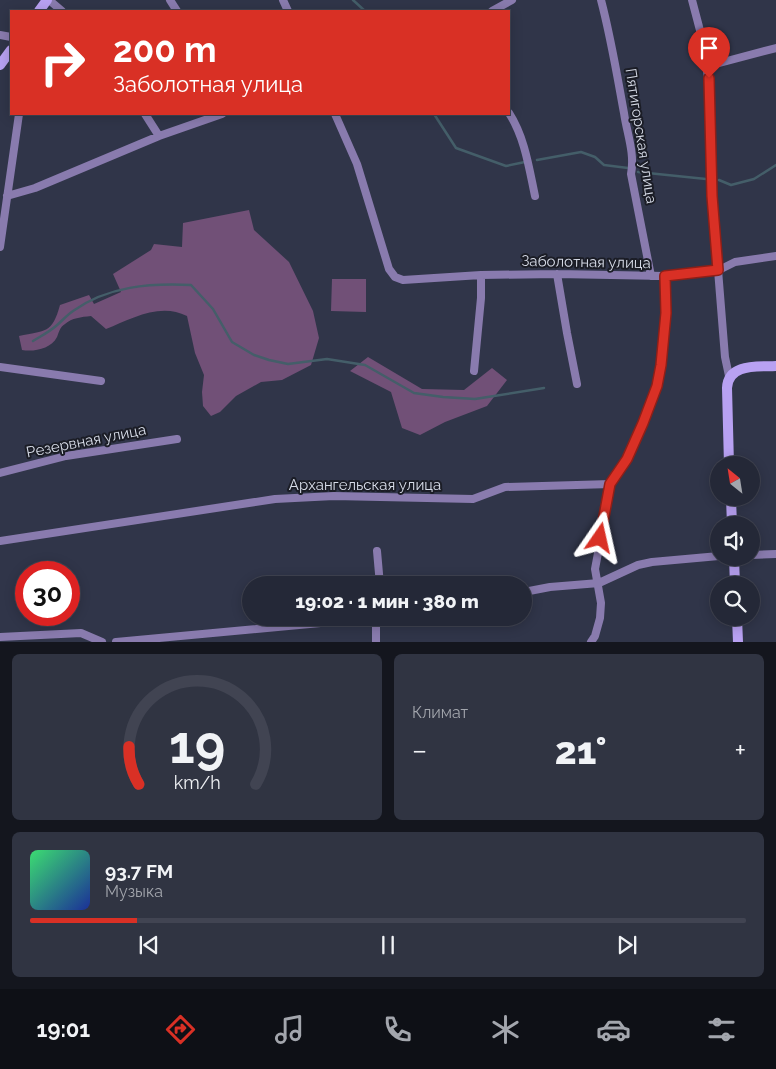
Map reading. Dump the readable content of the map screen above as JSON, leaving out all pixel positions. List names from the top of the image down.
{
  "streets": {
    "street": [
      "Пятигорская улица",
      "Заболотная улица",
      "Резервная улица",
      "Архангельская улица"
    ]
  },
  "crossings": [
    ["Пятигорская улица", "Заболотная улица"]
  ],
  "north": "top left",
  "page": {
    "turn": ["200 m", "Заболотная улица"],
    "limit": "30",
    "trip": "19:02 · 1 мин · 380 m",
    "tile": "Климат",
    "heat": ["−", "21°", "+"],
    "song": ["93.7 FM", "Музыка"],
    "tabs": "19:01",
    "gauge": ["19", "km/h"]
  }
}
